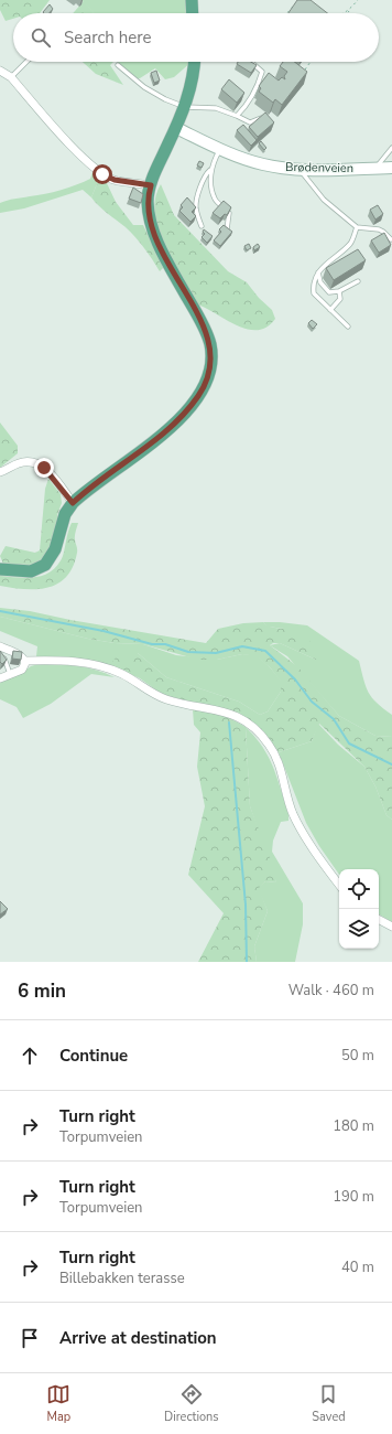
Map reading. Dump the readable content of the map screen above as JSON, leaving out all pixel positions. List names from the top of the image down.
{
  "streets": {
    "main road": ["Brødenveien"]
  },
  "page": {
    "search": "Search here",
    "heading": ["6 min", "Walk · 460 m"],
    "list": [
      ["Continue", "50 m"],
      ["Turn right", "Torpumveien", "180 m"],
      ["Turn right", "Torpumveien", "190 m"],
      ["Turn right", "Billebakken terasse", "40 m"],
      "Arrive at destination"
    ],
    "nav": ["Map", "Directions", "Saved"]
  }
}
